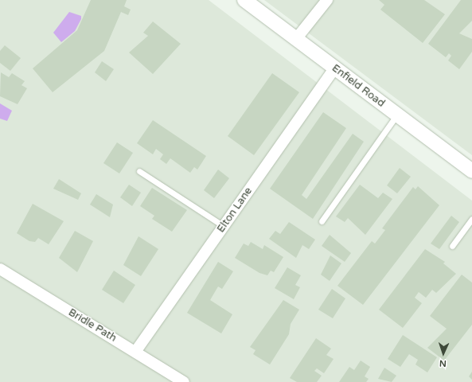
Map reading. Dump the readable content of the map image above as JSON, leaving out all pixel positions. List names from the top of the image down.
{
  "streets": {
    "street": ["Enfield Road", "Elton Lane", "Bridle Path"]
  },
  "crossings": [
    ["Enfield Road", "Elton Lane"],
    ["Elton Lane", "Bridle Path"]
  ],
  "north": "bottom"
}
